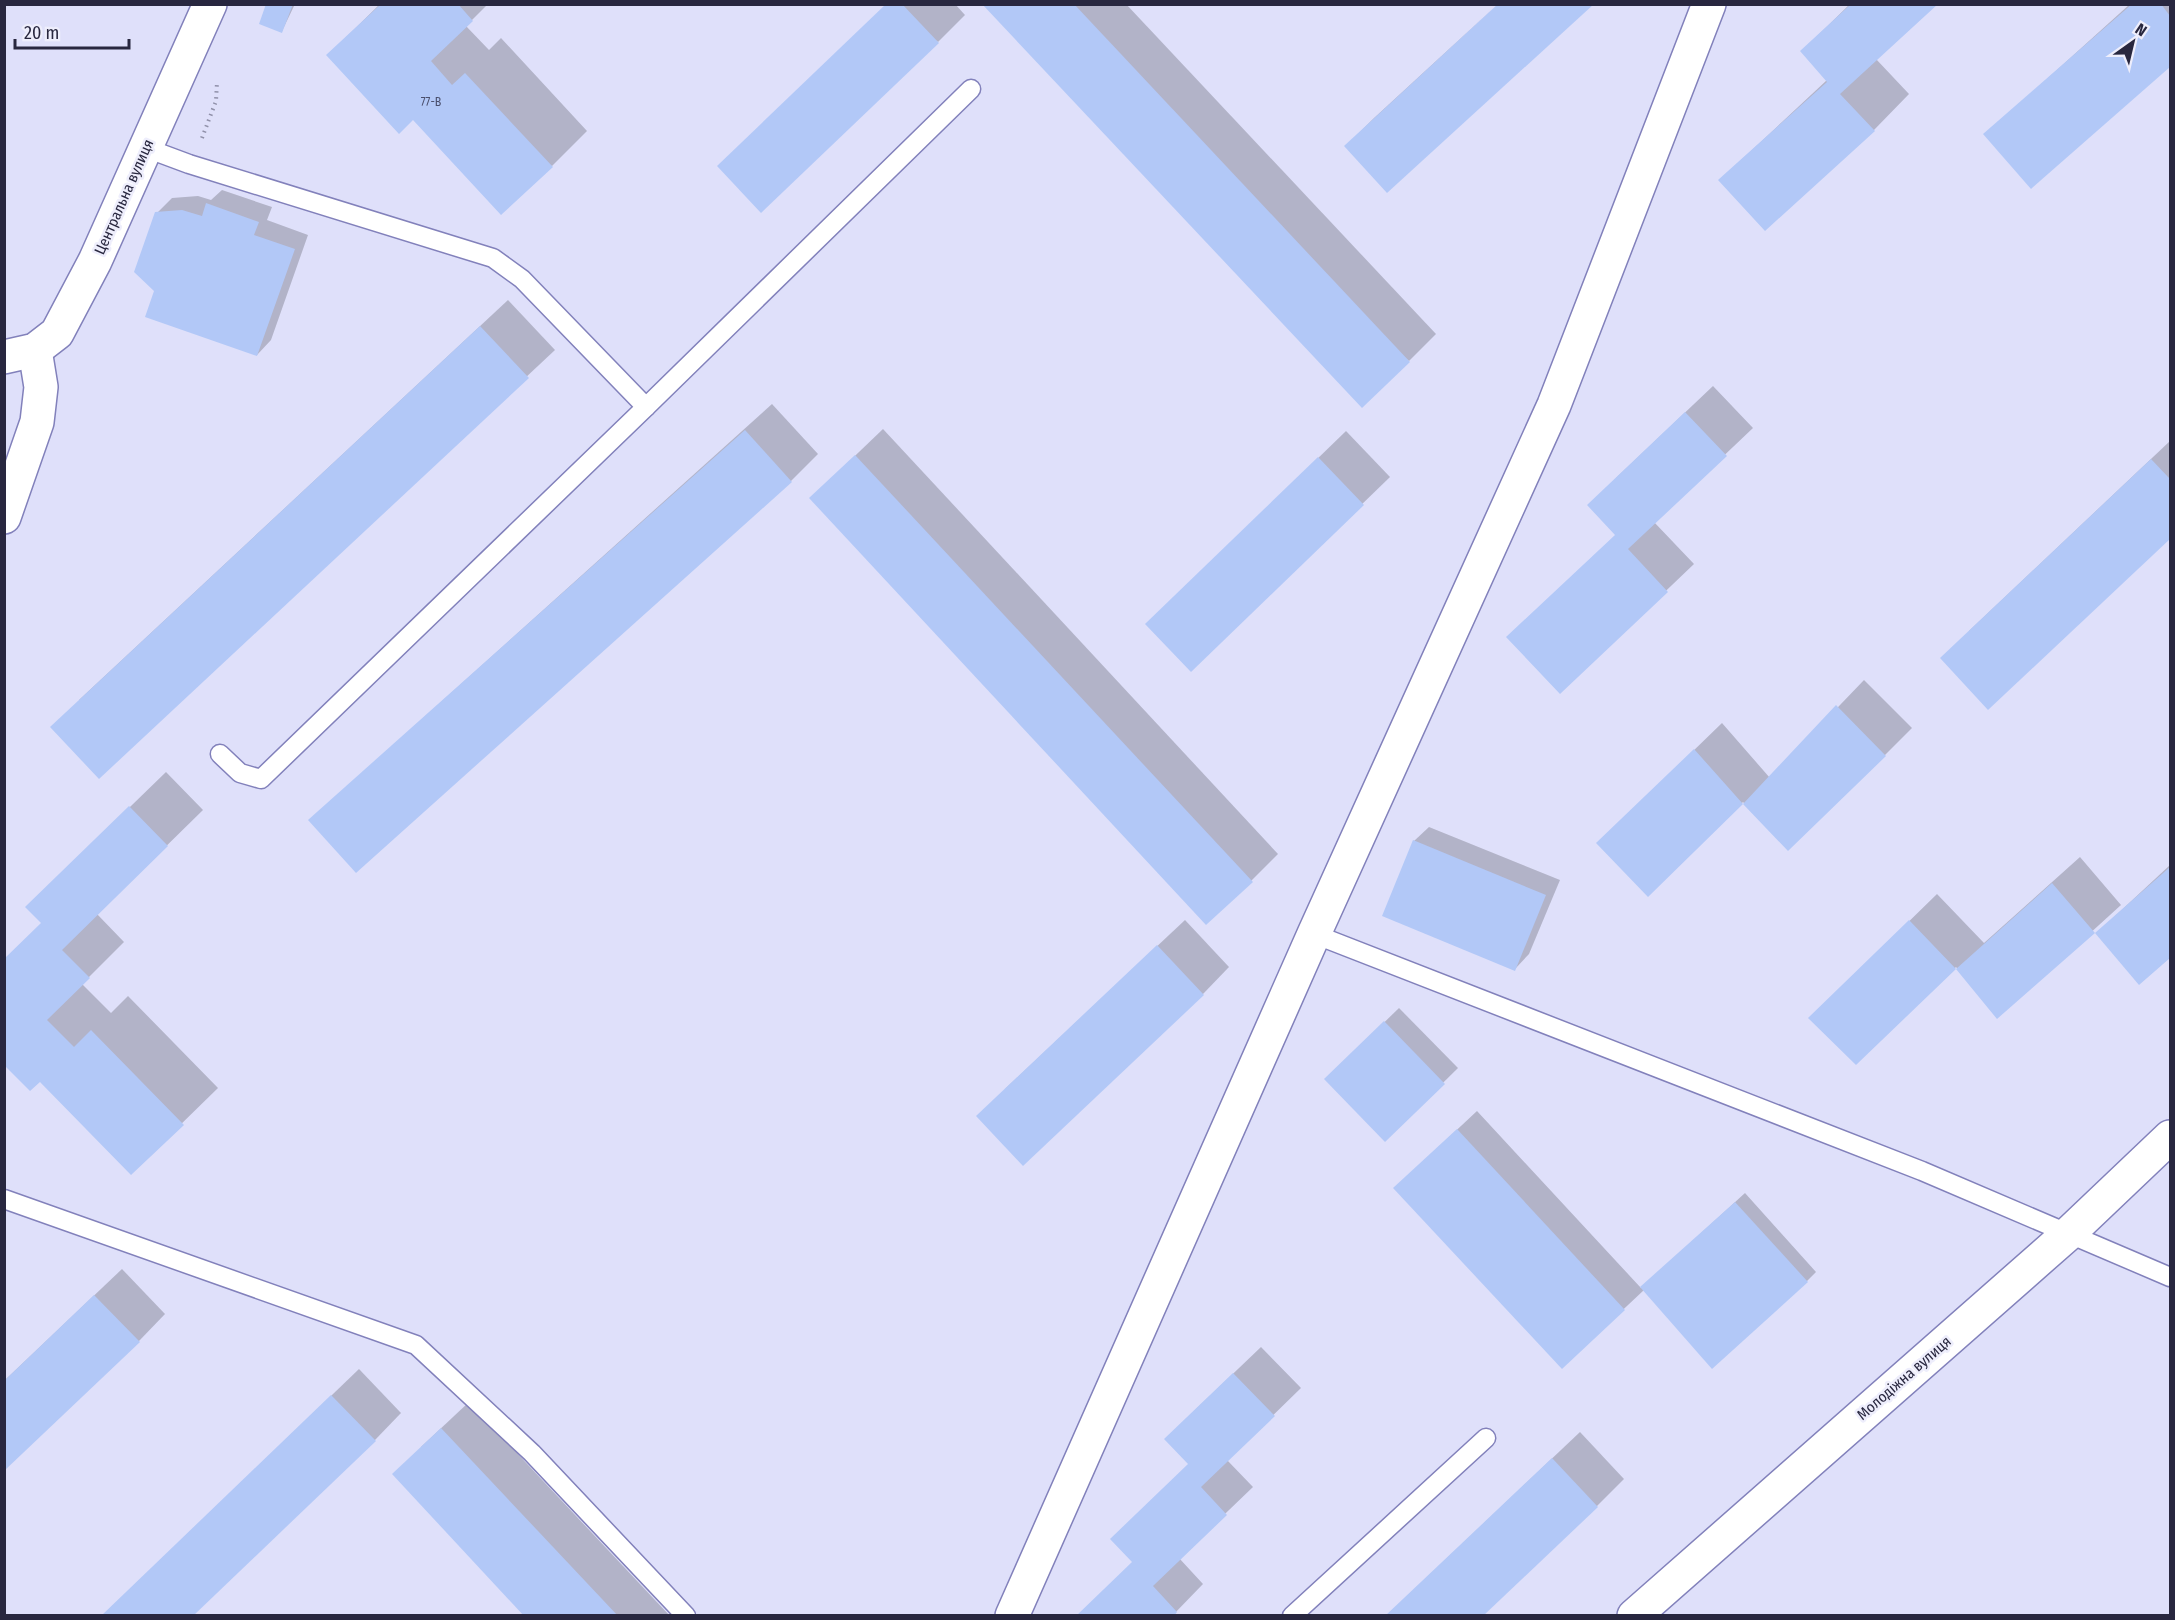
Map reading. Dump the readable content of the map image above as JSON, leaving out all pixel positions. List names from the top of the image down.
{
  "streets": {
    "street": ["Центральна вулиця", "Молодіжна вулиця"]
  },
  "house_numbers": ["77-В"],
  "scale_bar": "20 m",
  "north": "top right"
}
